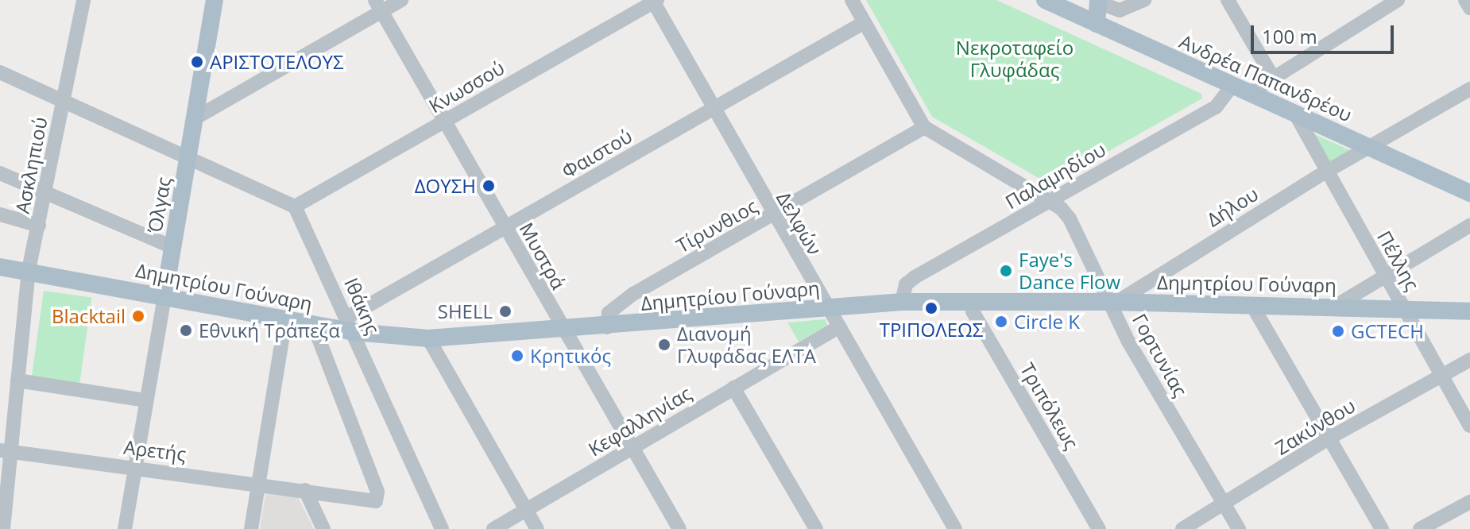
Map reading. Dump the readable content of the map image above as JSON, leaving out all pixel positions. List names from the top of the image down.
{
  "streets": {
    "main road": ["Ανδρέα Παπανδρέου", "Όλγας", "Δημητρίου Γούναρη"],
    "street": [
      "Κνωσσού",
      "Φαιστού",
      "Ασκληπιού",
      "Παλαμηδίου",
      "Δήλου",
      "Δελφών",
      "Τίρυνθιος",
      "Μυστρά",
      "Πέλλης",
      "Ιθάκης",
      "Γορτυνίας",
      "Τριπόλεως",
      "Κεφαλληνίας",
      "Ζακύνθου",
      "Αρετής"
    ]
  },
  "crossings": [
    ["Ανδρέα Παπανδρέου", "Παλαμηδίου"],
    ["Ανδρέα Παπανδρέου", "Δήλου"],
    ["Ανδρέα Παπανδρέου", "Πέλλης"],
    ["Κνωσσού", "Δελφών"],
    ["Κνωσσού", "Μυστρά"],
    ["Κνωσσού", "Ιθάκης"],
    ["Φαιστού", "Δελφών"],
    ["Φαιστού", "Μυστρά"],
    ["Φαιστού", "Δημητρίου Γούναρη"],
    ["Φαιστού", "Ιθάκης"],
    ["Ασκληπιού", "Δημητρίου Γούναρη"],
    ["Ασκληπιού", "Αρετής"],
    ["Παλαμηδίου", "Δημητρίου Γούναρη"],
    ["Παλαμηδίου", "Γορτυνίας"],
    ["Όλγας", "Δημητρίου Γούναρη"],
    ["Όλγας", "Αρετής"],
    ["Δήλου", "Πέλλης"],
    ["Δήλου", "Δημητρίου Γούναρη"],
    ["Δήλου", "Γορτυνίας"],
    ["Δελφών", "Τίρυνθιος"],
    ["Δελφών", "Δημητρίου Γούναρη"],
    ["Δελφών", "Κεφαλληνίας"],
    ["Τίρυνθιος", "Δημητρίου Γούναρη"],
    ["Τίρυνθιος", "Γορτυνίας"],
    ["Μυστρά", "Δημητρίου Γούναρη"],
    ["Μυστρά", "Κεφαλληνίας"],
    ["Πέλλης", "Δημητρίου Γούναρη"],
    ["Πέλλης", "Ζακύνθου"],
    ["Δημητρίου Γούναρη", "Ιθάκης"],
    ["Δημητρίου Γούναρη", "Γορτυνίας"],
    ["Δημητρίου Γούναρη", "Τριπόλεως"],
    ["Δημητρίου Γούναρη", "Αρετής"],
    ["Γορτυνίας", "Ζακύνθου"]
  ],
  "parks": ["Νεκροταφείο Γλυφάδας"],
  "places": [
    "ΑΡΙΣΤΟΤΕΛΟΥΣ",
    "ΔΟΥΣΗ",
    "Faye's Dance Flow",
    "ΤΡΙΠΟΛΕΩΣ",
    "SHELL",
    "Blacktail",
    "Circle K",
    "Εθνική Τράπεζα",
    "GCTECH",
    "Διανομή Γλυφάδας ΕΛΤΑ",
    "Κρητικός"
  ],
  "scale_bar": "100 m"
}
